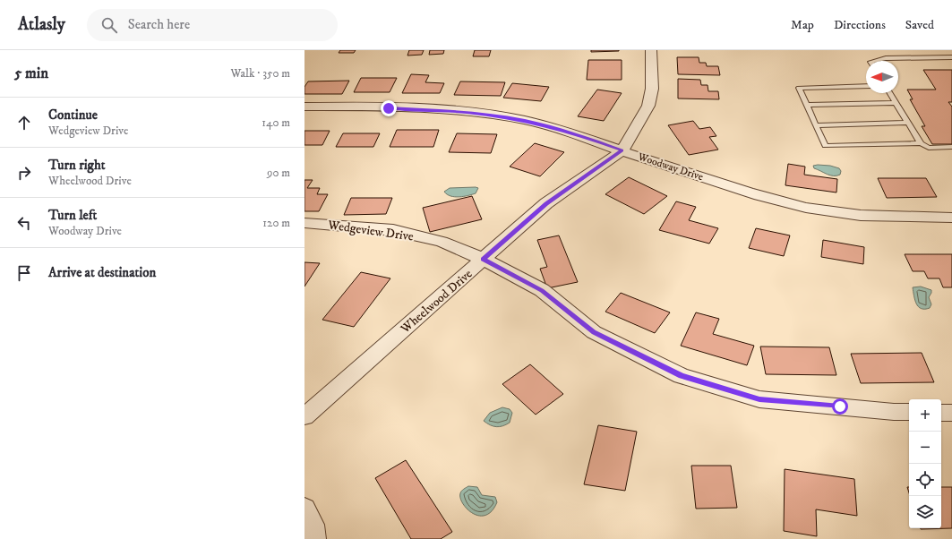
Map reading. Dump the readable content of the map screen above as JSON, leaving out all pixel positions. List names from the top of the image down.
{
  "streets": {
    "street": ["Woodway Drive", "Wedgeview Drive", "Wheelwood Drive"]
  },
  "crossings": [
    ["Woodway Drive", "Wheelwood Drive"],
    ["Wedgeview Drive", "Wheelwood Drive"]
  ],
  "north": "left",
  "page": {
    "header": "Atlasly",
    "search": "Search here",
    "nav": ["Map", "Directions", "Saved"],
    "heading": ["5 min", "Walk · 350 m"],
    "list": [
      ["Continue", "Wedgeview Drive", "140 m"],
      ["Turn right", "Wheelwood Drive", "90 m"],
      ["Turn left", "Woodway Drive", "120 m"],
      "Arrive at destination"
    ],
    "map_buttons": ["+", "−"]
  }
}
